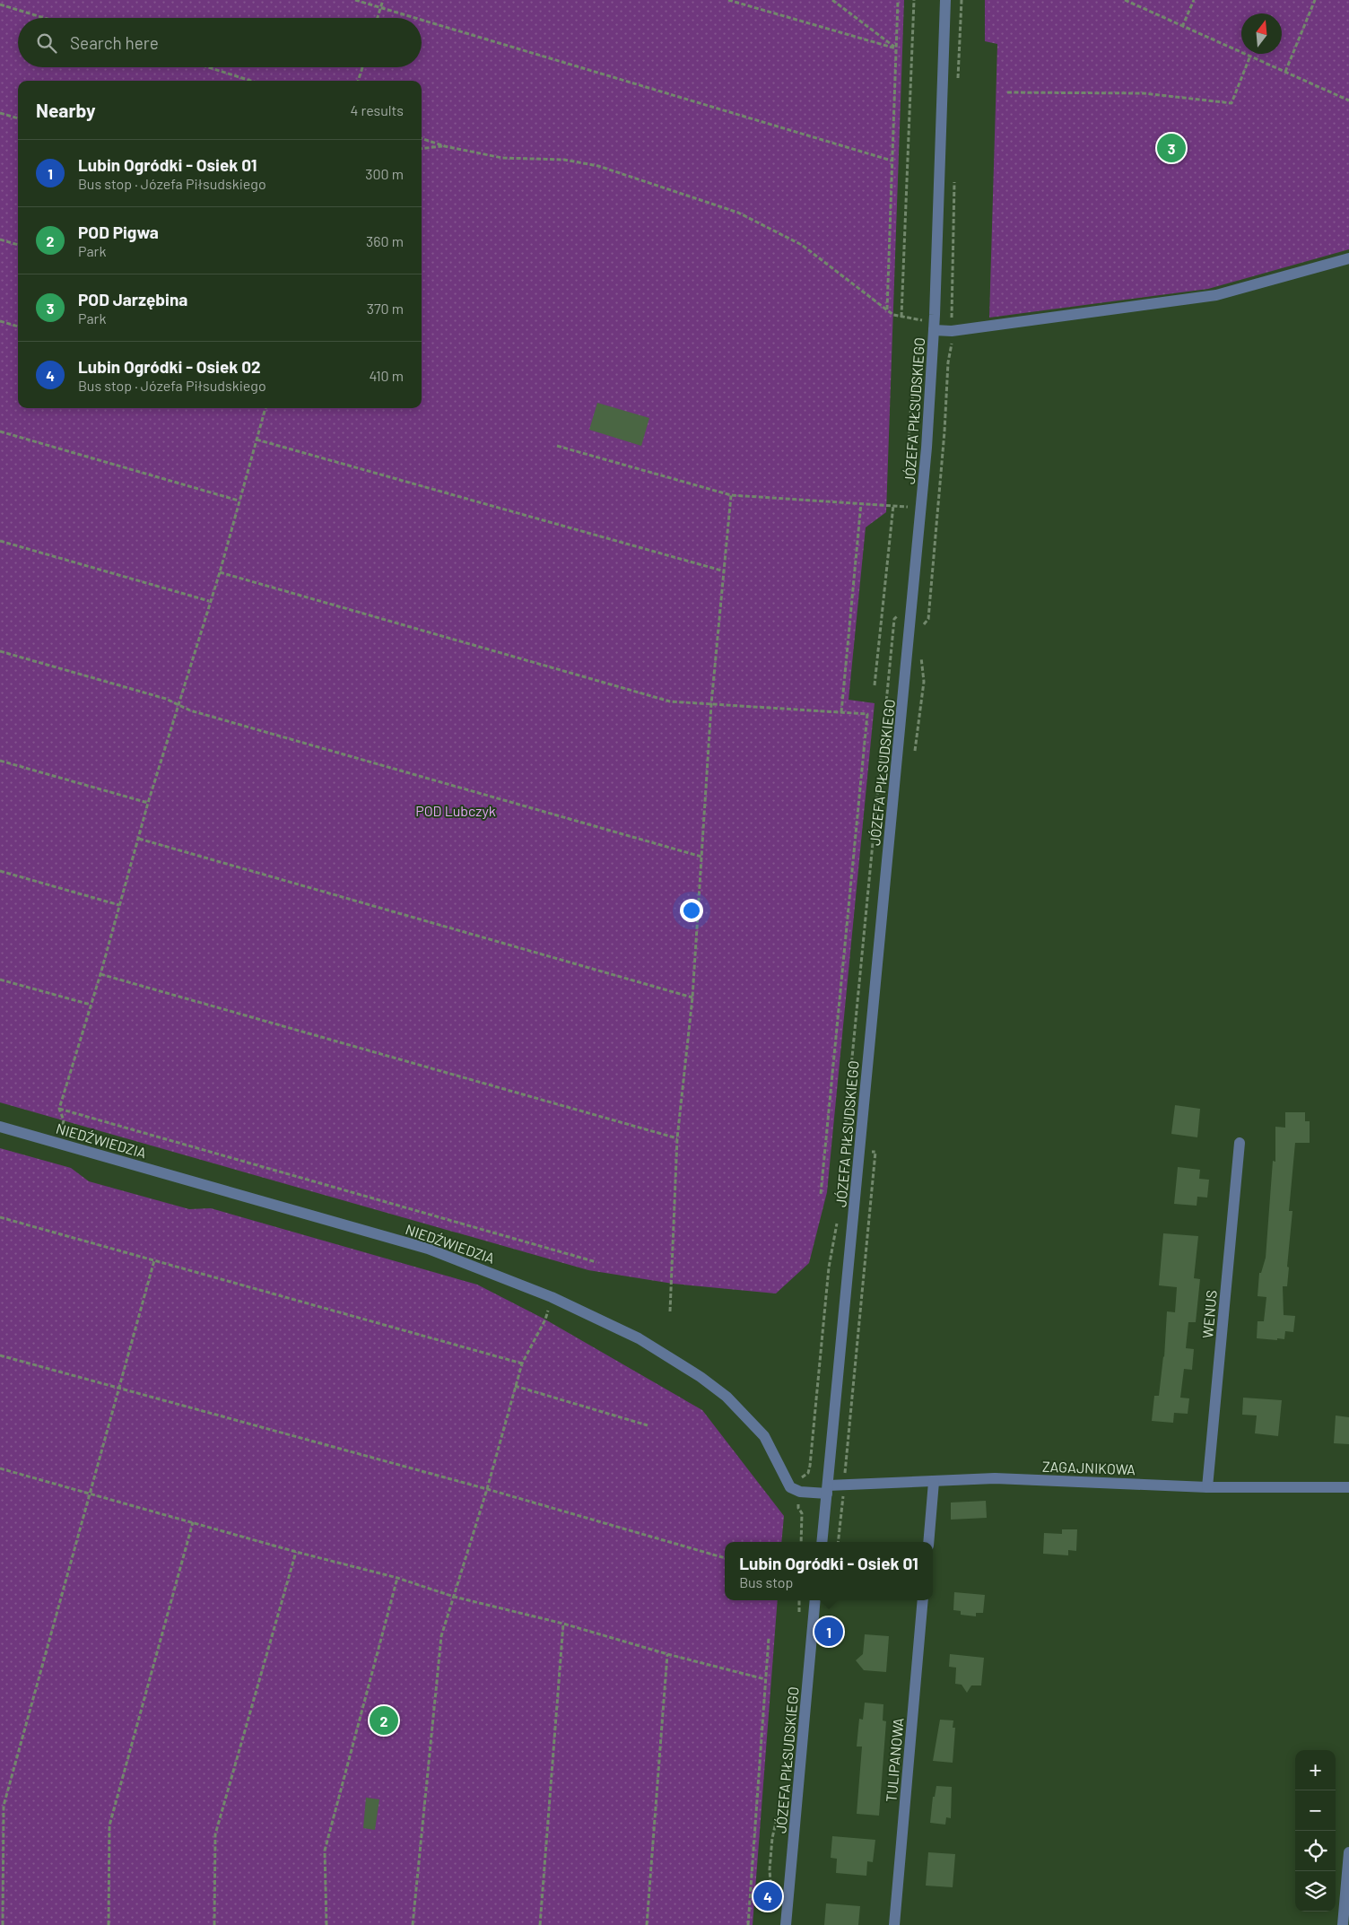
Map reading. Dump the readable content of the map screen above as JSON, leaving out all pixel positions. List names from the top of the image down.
{
  "streets": {
    "street": [
      "JÓZEFA PIŁSUDSKIEGO",
      "NIEDŹWIEDZIA",
      "WENUS",
      "ZAGAJNIKOWA",
      "TULIPANOWA"
    ]
  },
  "crossings": [
    ["JÓZEFA PIŁSUDSKIEGO", "ZAGAJNIKOWA"],
    ["WENUS", "ZAGAJNIKOWA"]
  ],
  "parks": ["POD Lubczyk"],
  "north": "top",
  "page": {
    "search": "Search here",
    "heading": ["Nearby", "4 results"],
    "pins": [
      "3",
      "1",
      "2",
      "4"
    ],
    "list": [
      {
        "mark": "1",
        "name": "Lubin Ogródki - Osiek 01",
        "note": "Bus stop · Józefa Piłsudskiego",
        "value": "300 m"
      },
      {
        "mark": "2",
        "name": "POD Pigwa",
        "note": "Park",
        "value": "360 m"
      },
      {
        "mark": "3",
        "name": "POD Jarzębina",
        "note": "Park",
        "value": "370 m"
      },
      {
        "mark": "4",
        "name": "Lubin Ogródki - Osiek 02",
        "note": "Bus stop · Józefa Piłsudskiego",
        "value": "410 m"
      }
    ],
    "popup": ["Lubin Ogródki - Osiek 01", "Bus stop"],
    "map_buttons": ["+", "−"]
  }
}
